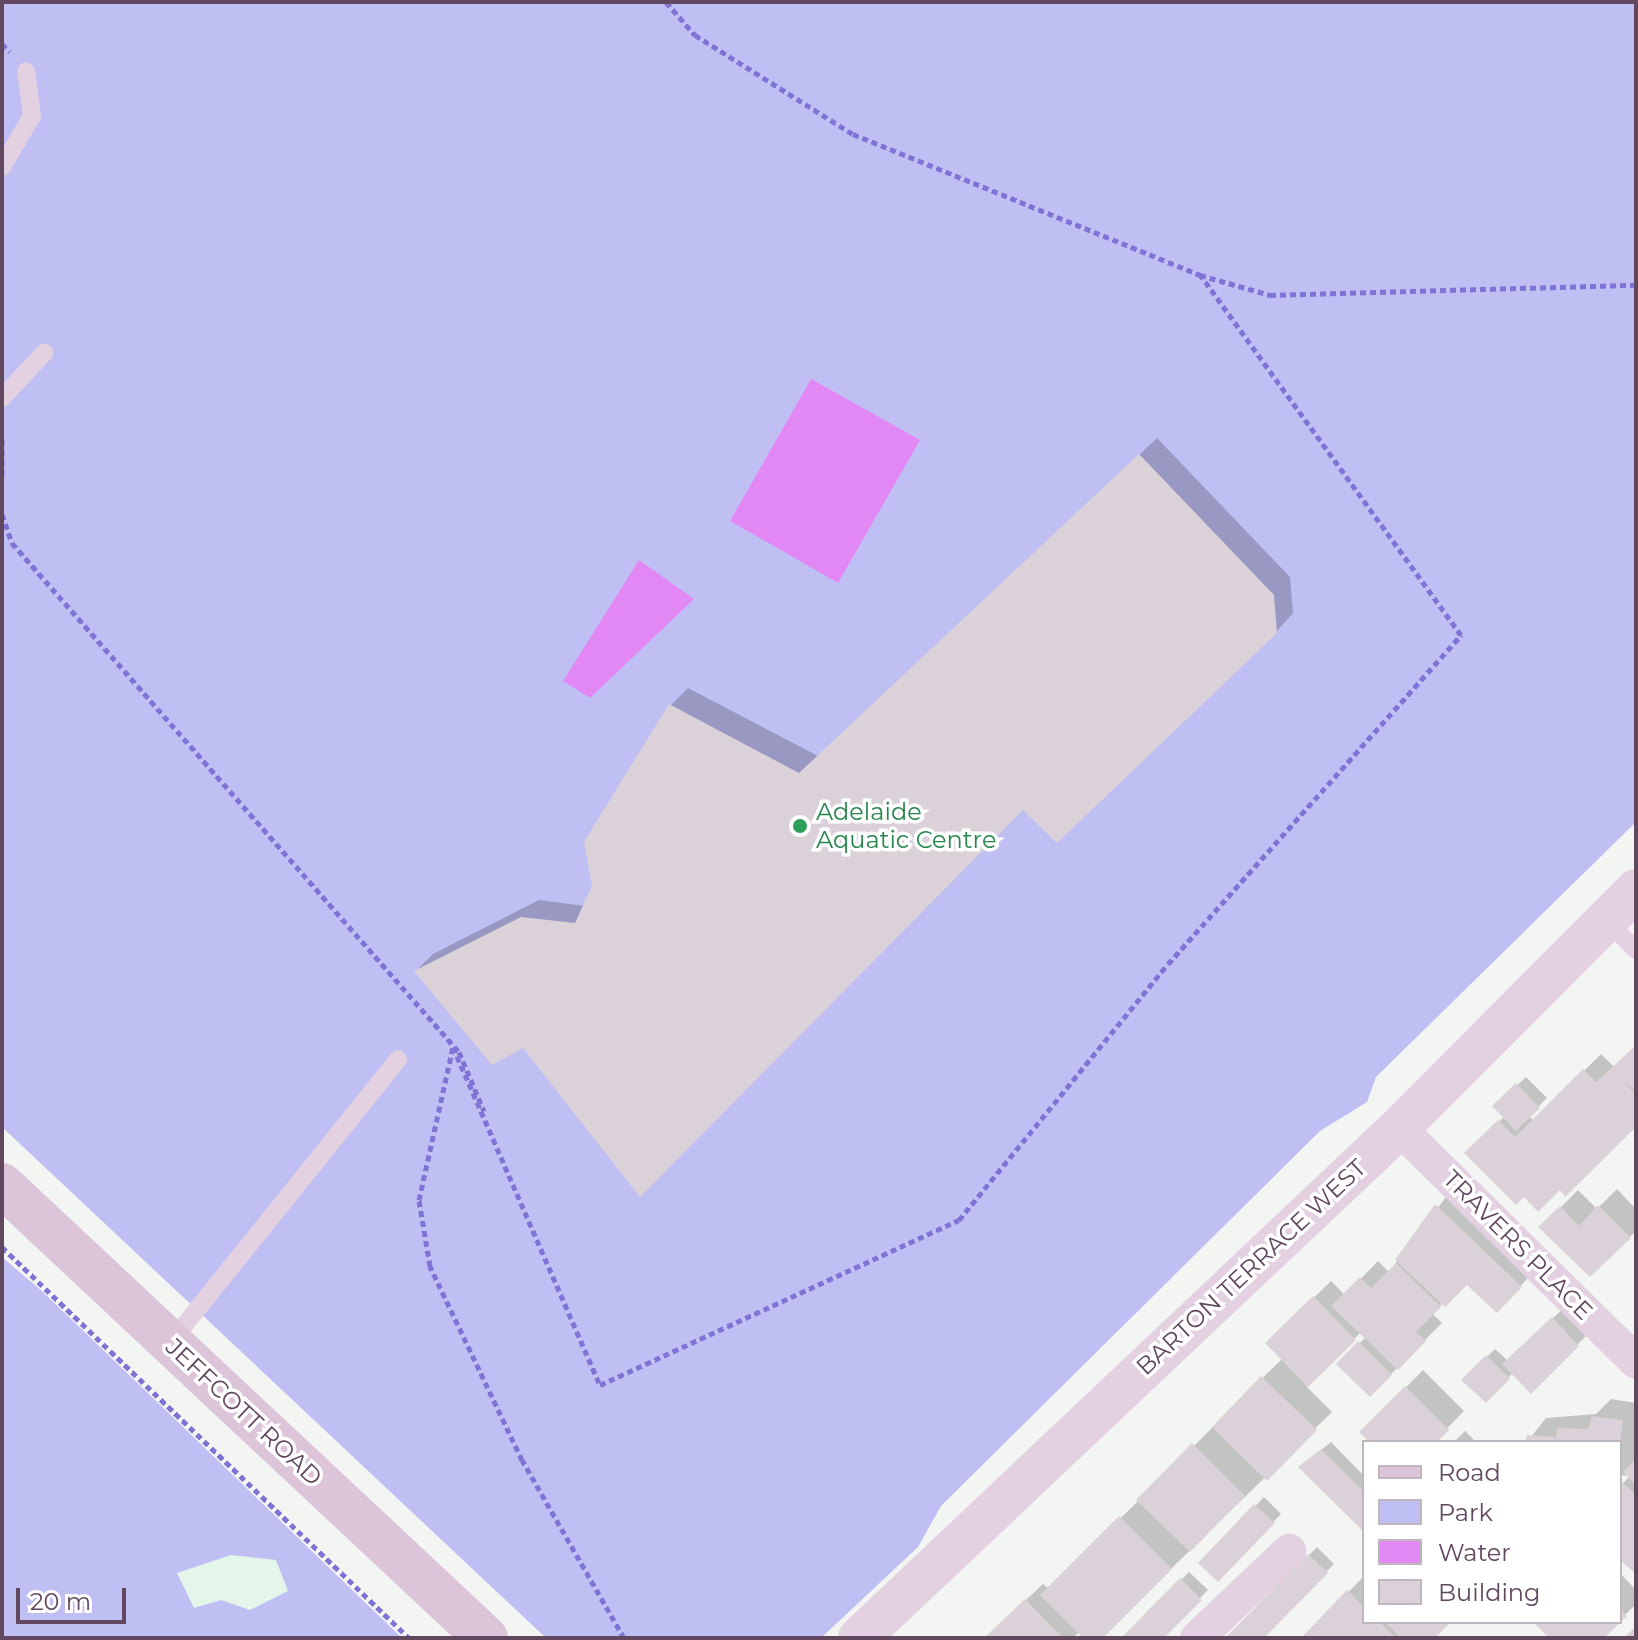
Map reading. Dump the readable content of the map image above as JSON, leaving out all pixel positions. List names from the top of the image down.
{
  "streets": {
    "main road": ["JEFFCOTT ROAD"],
    "street": ["TRAVERS PLACE", "BARTON TERRACE WEST"]
  },
  "crossings": [
    ["TRAVERS PLACE", "BARTON TERRACE WEST"]
  ],
  "places": ["Adelaide Aquatic Centre"],
  "legend": [
    "Road",
    "Park",
    "Water",
    "Building"
  ],
  "scale_bar": "20 m"
}
